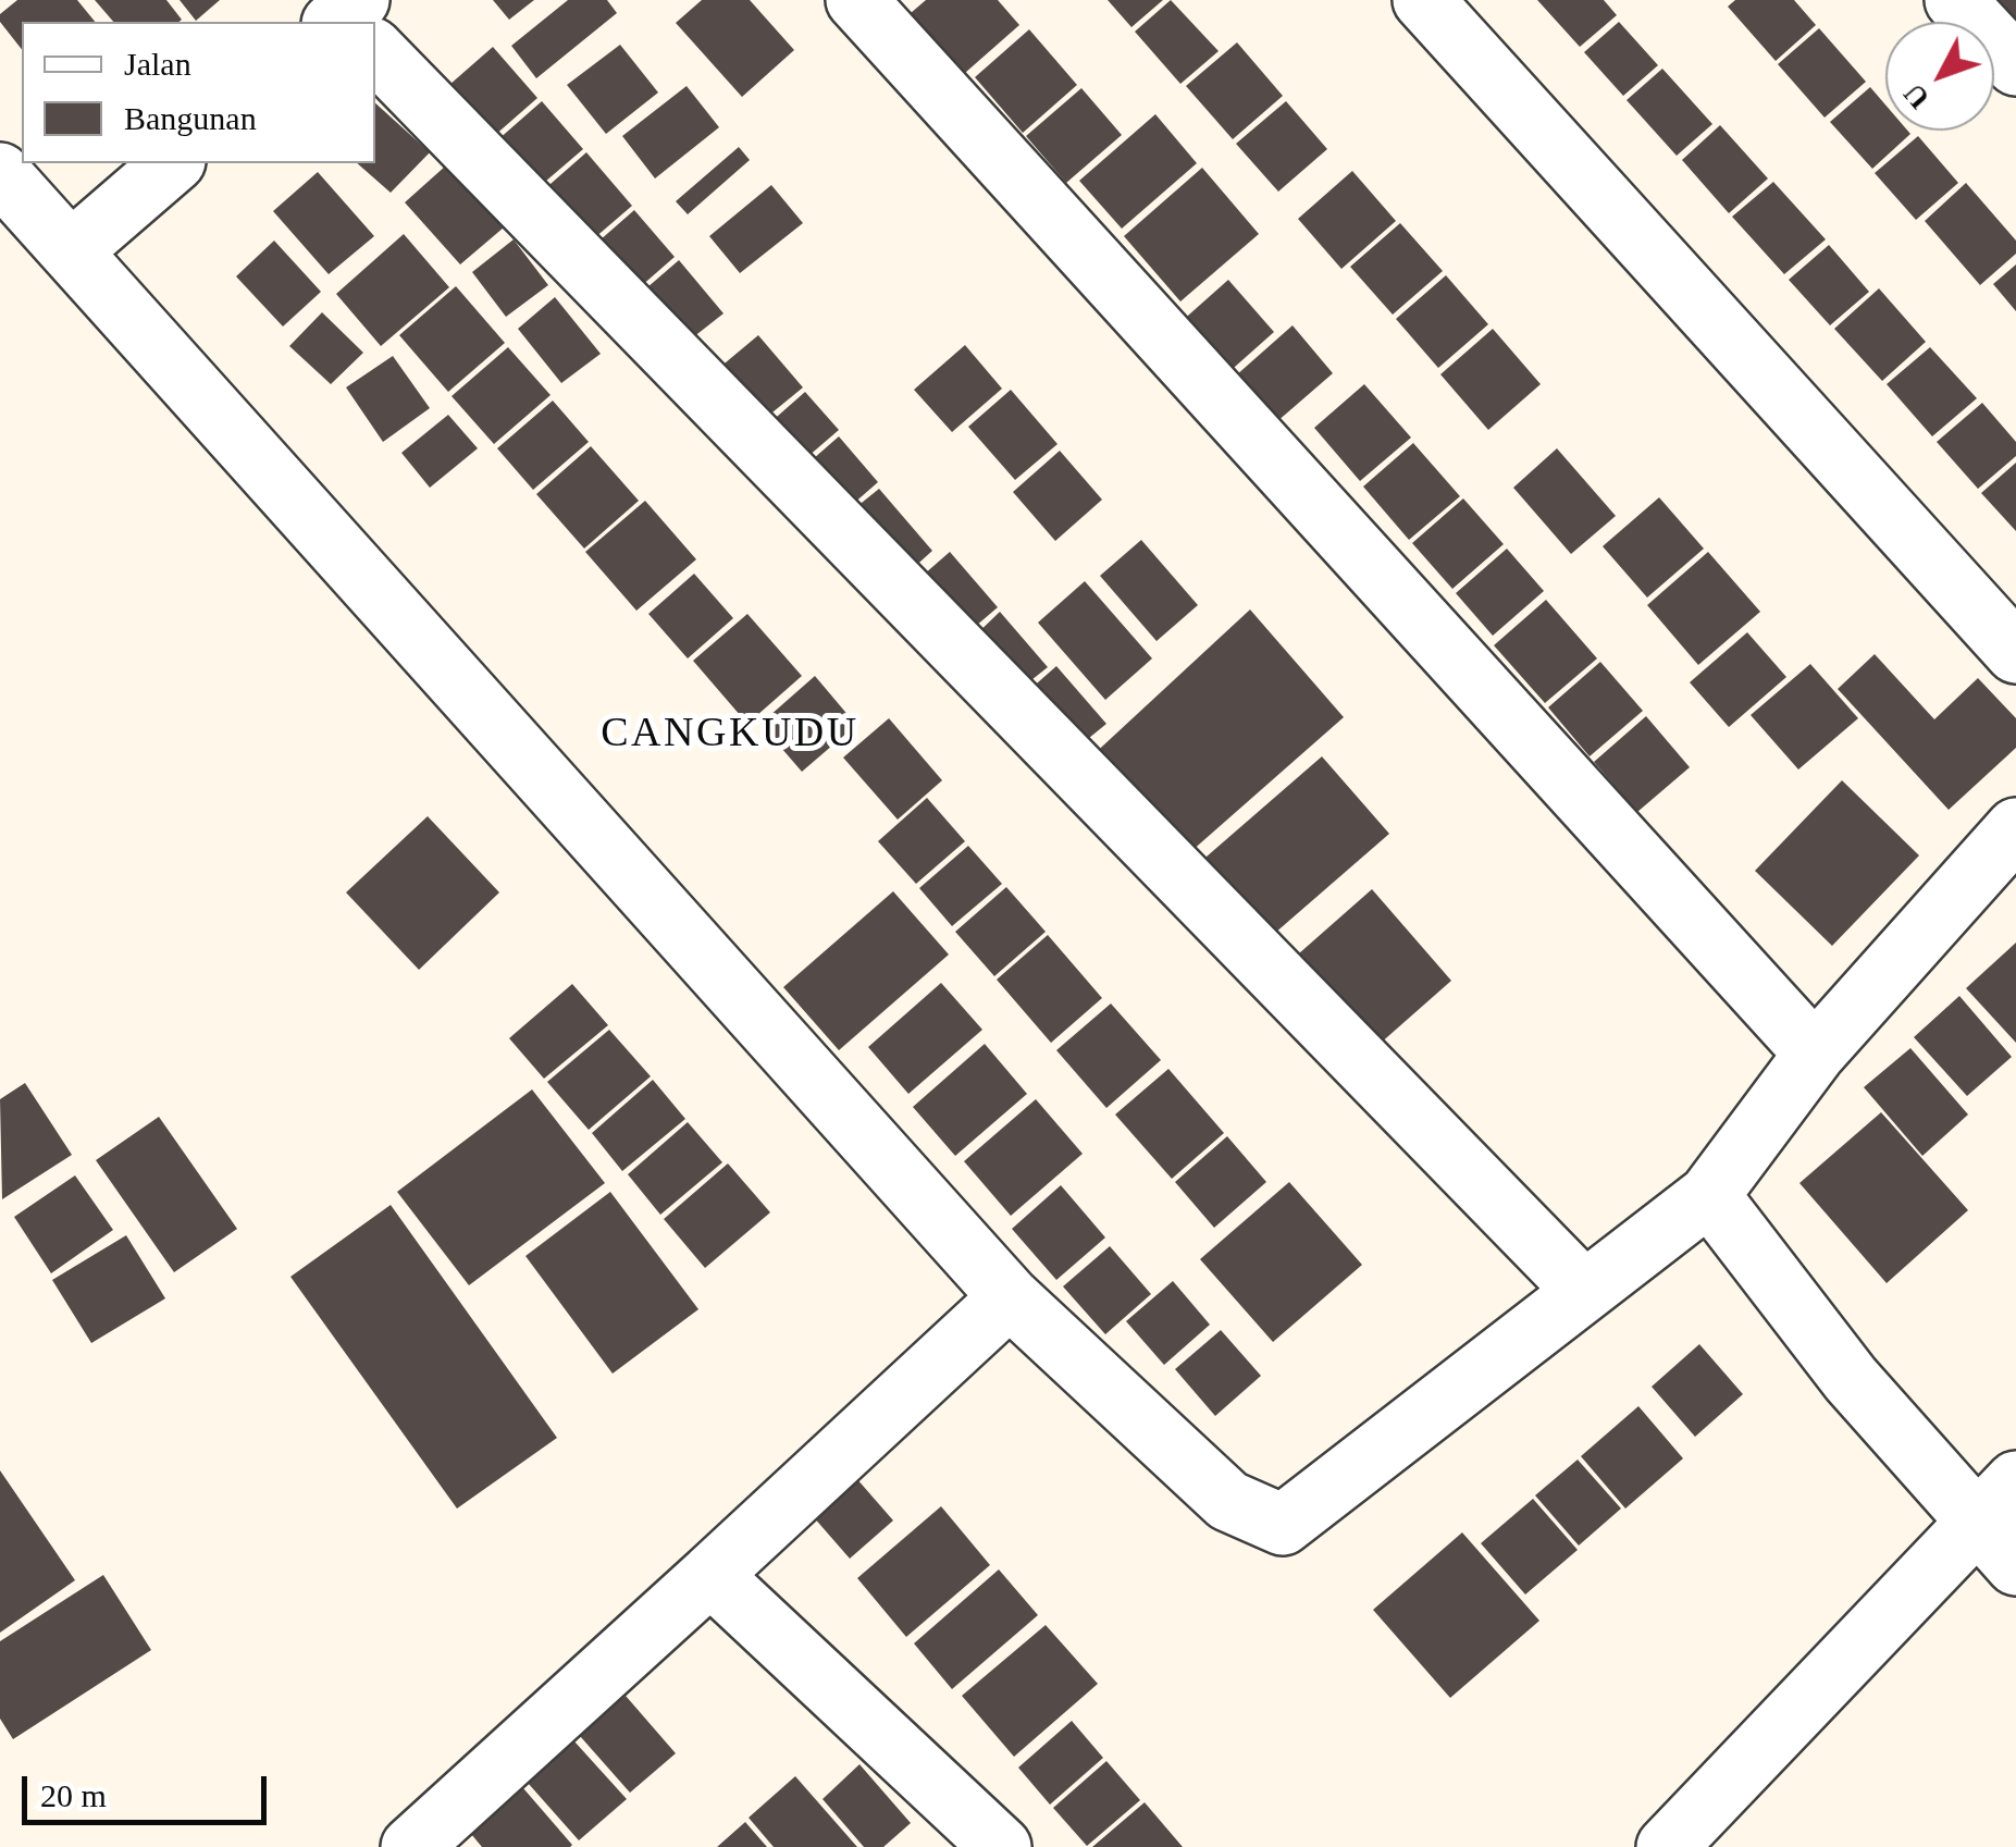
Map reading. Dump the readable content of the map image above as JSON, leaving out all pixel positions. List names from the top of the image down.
{
  "districts": ["CANGKUDU"],
  "legend": ["Jalan", "Bangunan"],
  "scale_bar": "20 m",
  "north": "bottom left"
}
